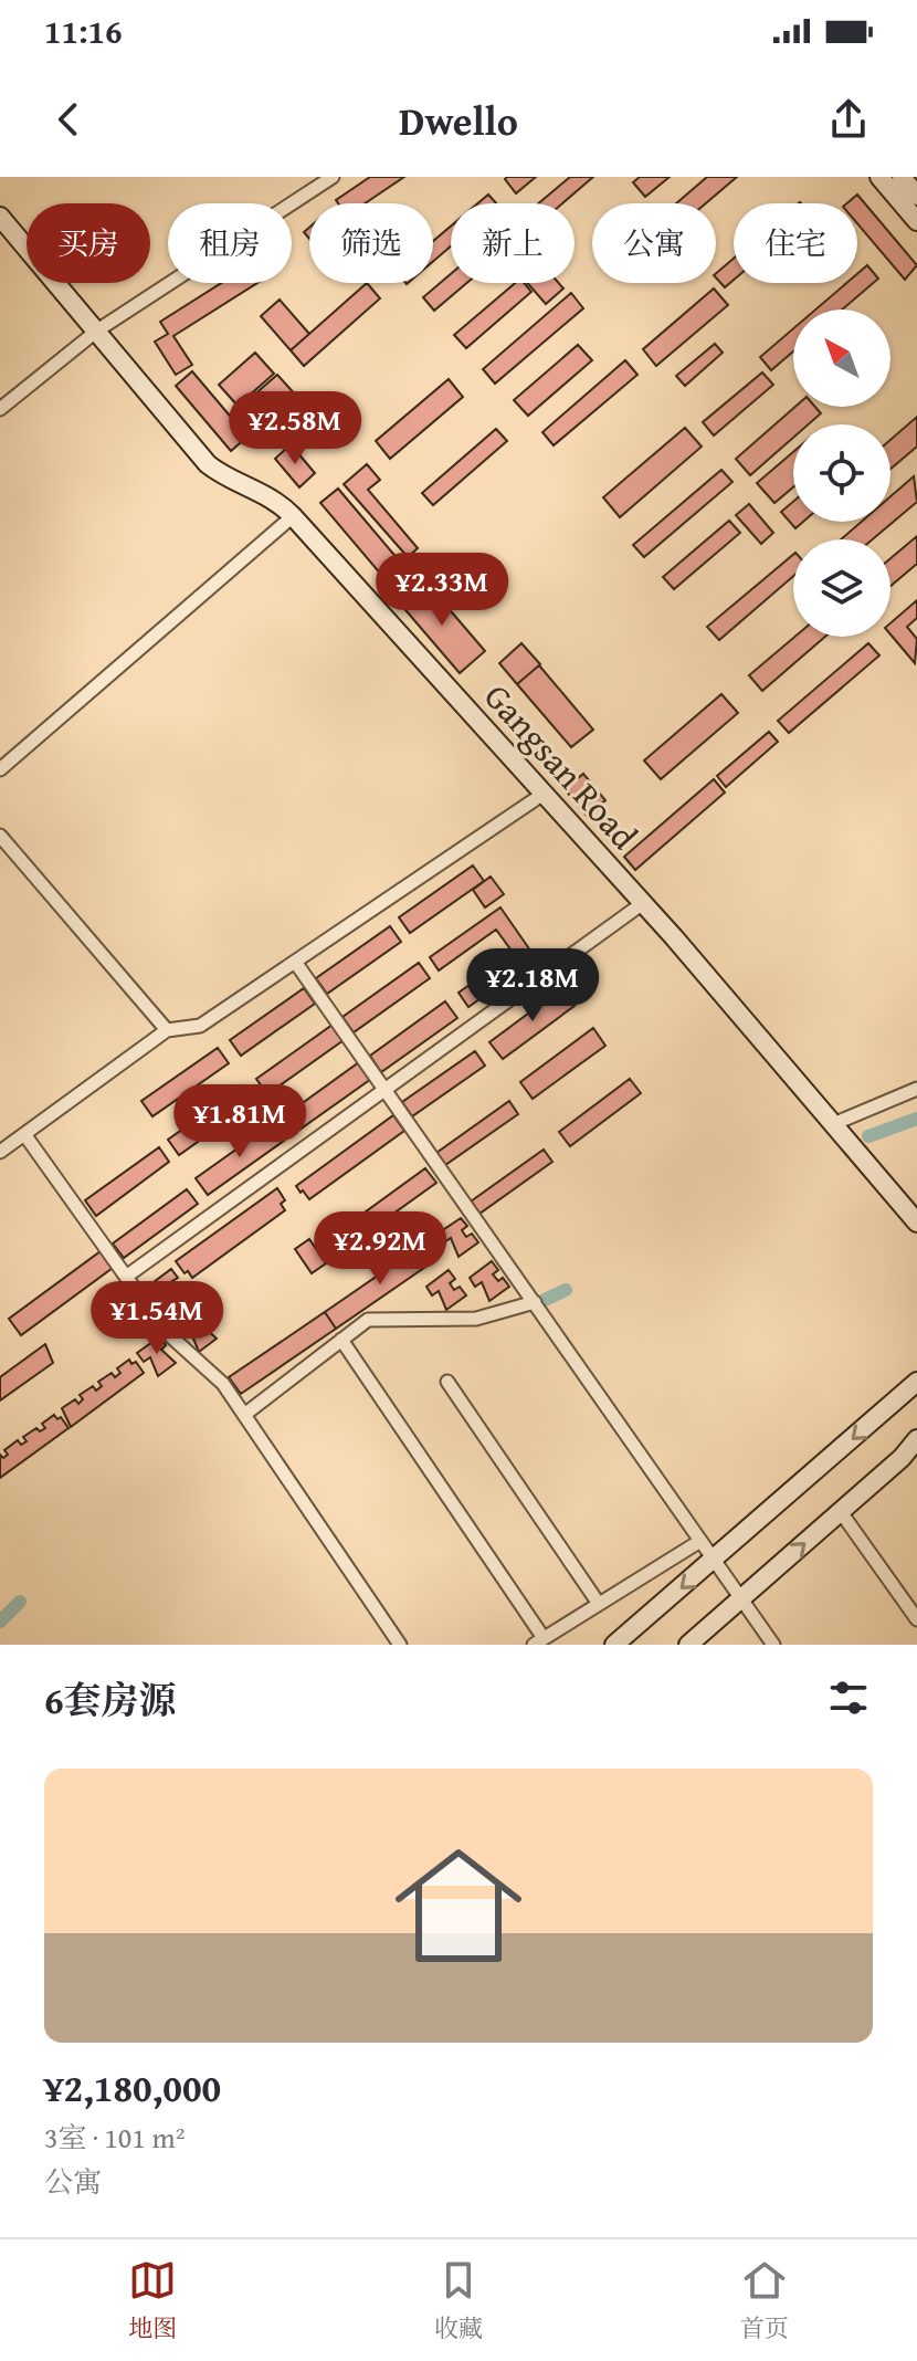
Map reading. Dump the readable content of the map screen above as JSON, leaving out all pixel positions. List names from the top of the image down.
{
  "streets": {
    "street": ["Gangsan Road"]
  },
  "north": "top left",
  "page": {
    "status": "11:16",
    "header": "Dwello",
    "chip": [
      "买房",
      "租房",
      "筛选",
      "新上",
      "公寓",
      "住宅"
    ],
    "price": [
      "¥2.58M",
      "¥2.33M",
      "¥2.18M",
      "¥1.81M",
      "¥2.92M",
      "¥1.54M"
    ],
    "heading": "6套房源",
    "list": [
      {
        "name": "¥2,180,000",
        "note": "3室 · 101 m² · 公寓"
      }
    ],
    "tabs": ["地图", "收藏", "首页"]
  }
}
